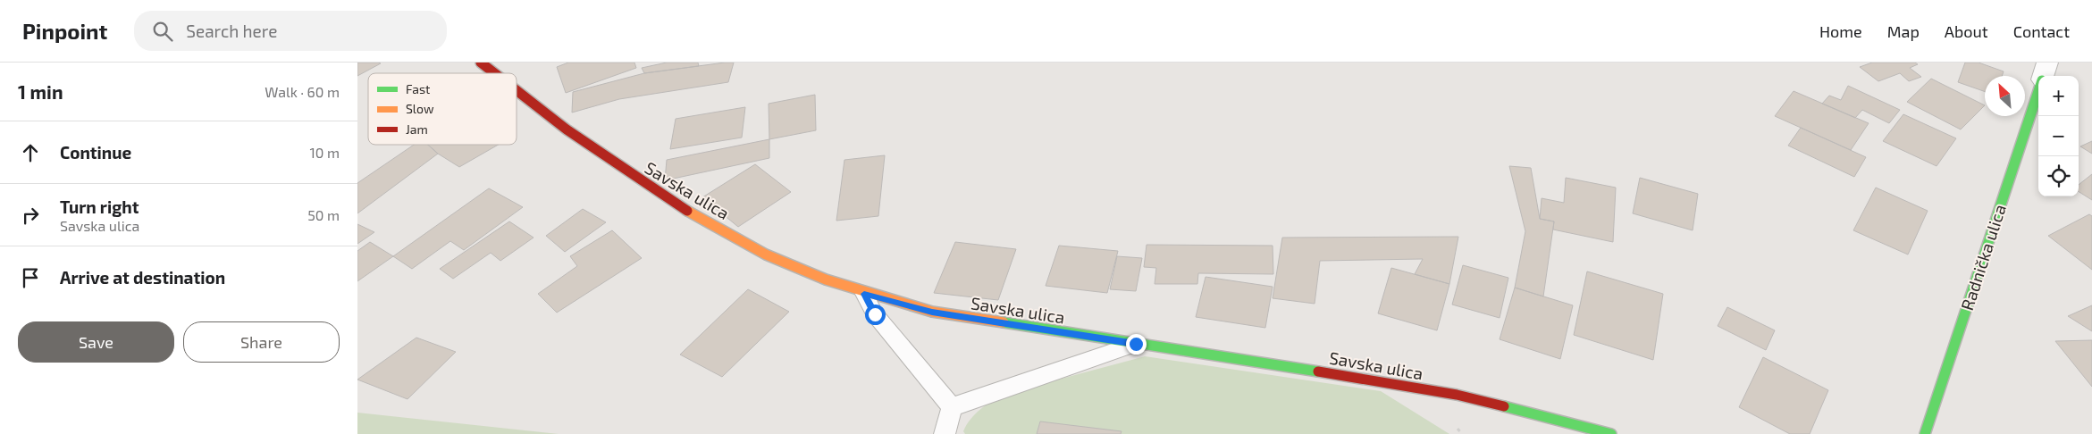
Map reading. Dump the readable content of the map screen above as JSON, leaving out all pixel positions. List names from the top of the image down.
{
  "streets": {
    "main road": ["Savska ulica", "Radnička ulica"]
  },
  "legend": ["Fast", "Slow", "Jam"],
  "north": "top left",
  "page": {
    "header": "Pinpoint",
    "search": "Search here",
    "nav": [
      "Home",
      "Map",
      "About",
      "Contact"
    ],
    "heading": ["1 min", "Walk · 60 m"],
    "map_buttons": ["+", "−"],
    "list": [
      ["Continue", "10 m"],
      ["Turn right", "Savska ulica", "50 m"],
      "Arrive at destination"
    ],
    "buttons": ["Save", "Share"]
  }
}
